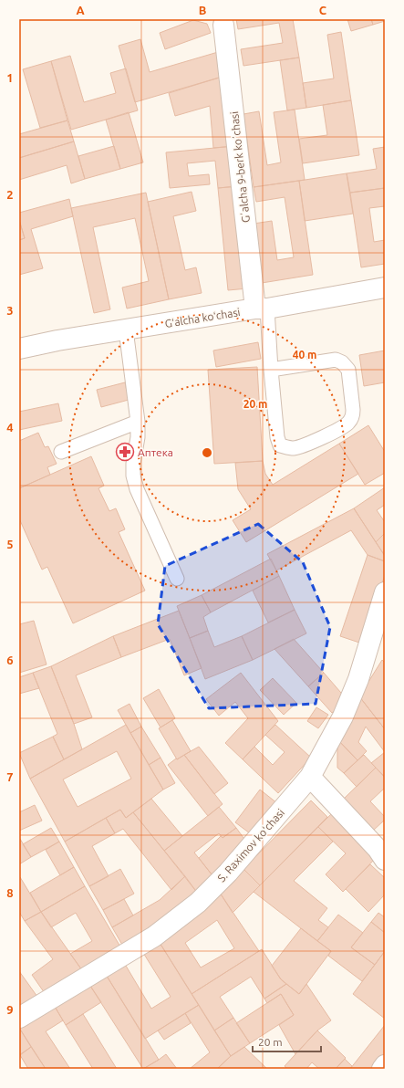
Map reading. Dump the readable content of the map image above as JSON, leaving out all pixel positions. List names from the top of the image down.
{
  "streets": {
    "street": ["Gʼalcha 9-berk koʼchasi", "Gʻalcha koʻchasi", "S. Raximov koʻchasi"]
  },
  "crossings": [
    ["Gʼalcha 9-berk koʼchasi", "Gʻalcha koʻchasi"]
  ],
  "places": {
    "pharmacy": ["Аптека"]
  },
  "scale_bar": "20 m",
  "grid": {
    "columns": ["A", "B", "C"],
    "rows": [
      "1",
      "2",
      "3",
      "4",
      "5",
      "6",
      "7",
      "8",
      "9"
    ]
  },
  "rings": ["40 m", "20 m"]
}
